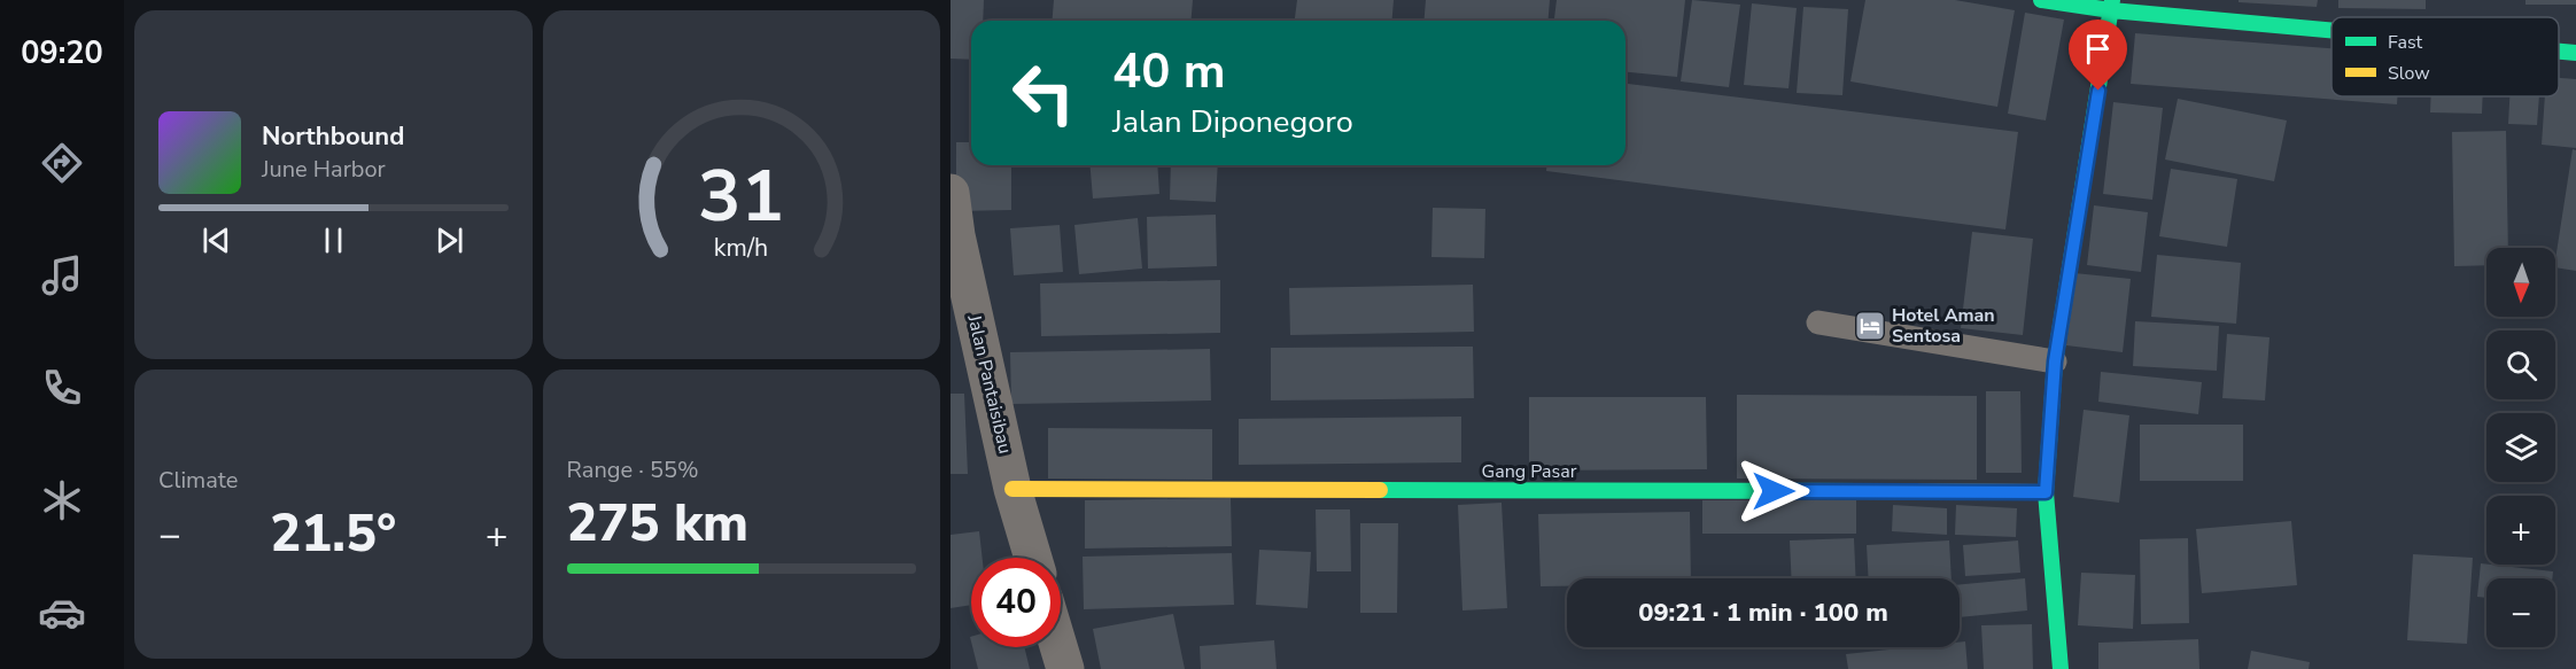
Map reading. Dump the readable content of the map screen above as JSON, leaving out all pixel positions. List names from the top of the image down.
{
  "streets": {
    "street": ["Jalan Pantaisibau", "Gang Pasar"]
  },
  "crossings": [
    ["Jalan Pantaisibau", "Gang Pasar"]
  ],
  "places": {
    "hotel": ["Hotel Aman Sentosa"]
  },
  "legend": ["Fast", "Slow"],
  "north": "bottom",
  "page": {
    "tabs": "09:20",
    "turn": ["40 m", "Jalan Diponegoro"],
    "song": ["Northbound", "June Harbor"],
    "map_buttons": ["+", "−"],
    "tile": [
      "Climate",
      ["Range · 55%", "275 km"]
    ],
    "heat": ["−", "21.5°", "+"],
    "limit": "40",
    "trip": "09:21 · 1 min · 100 m",
    "gauge": ["31", "km/h"]
  }
}
